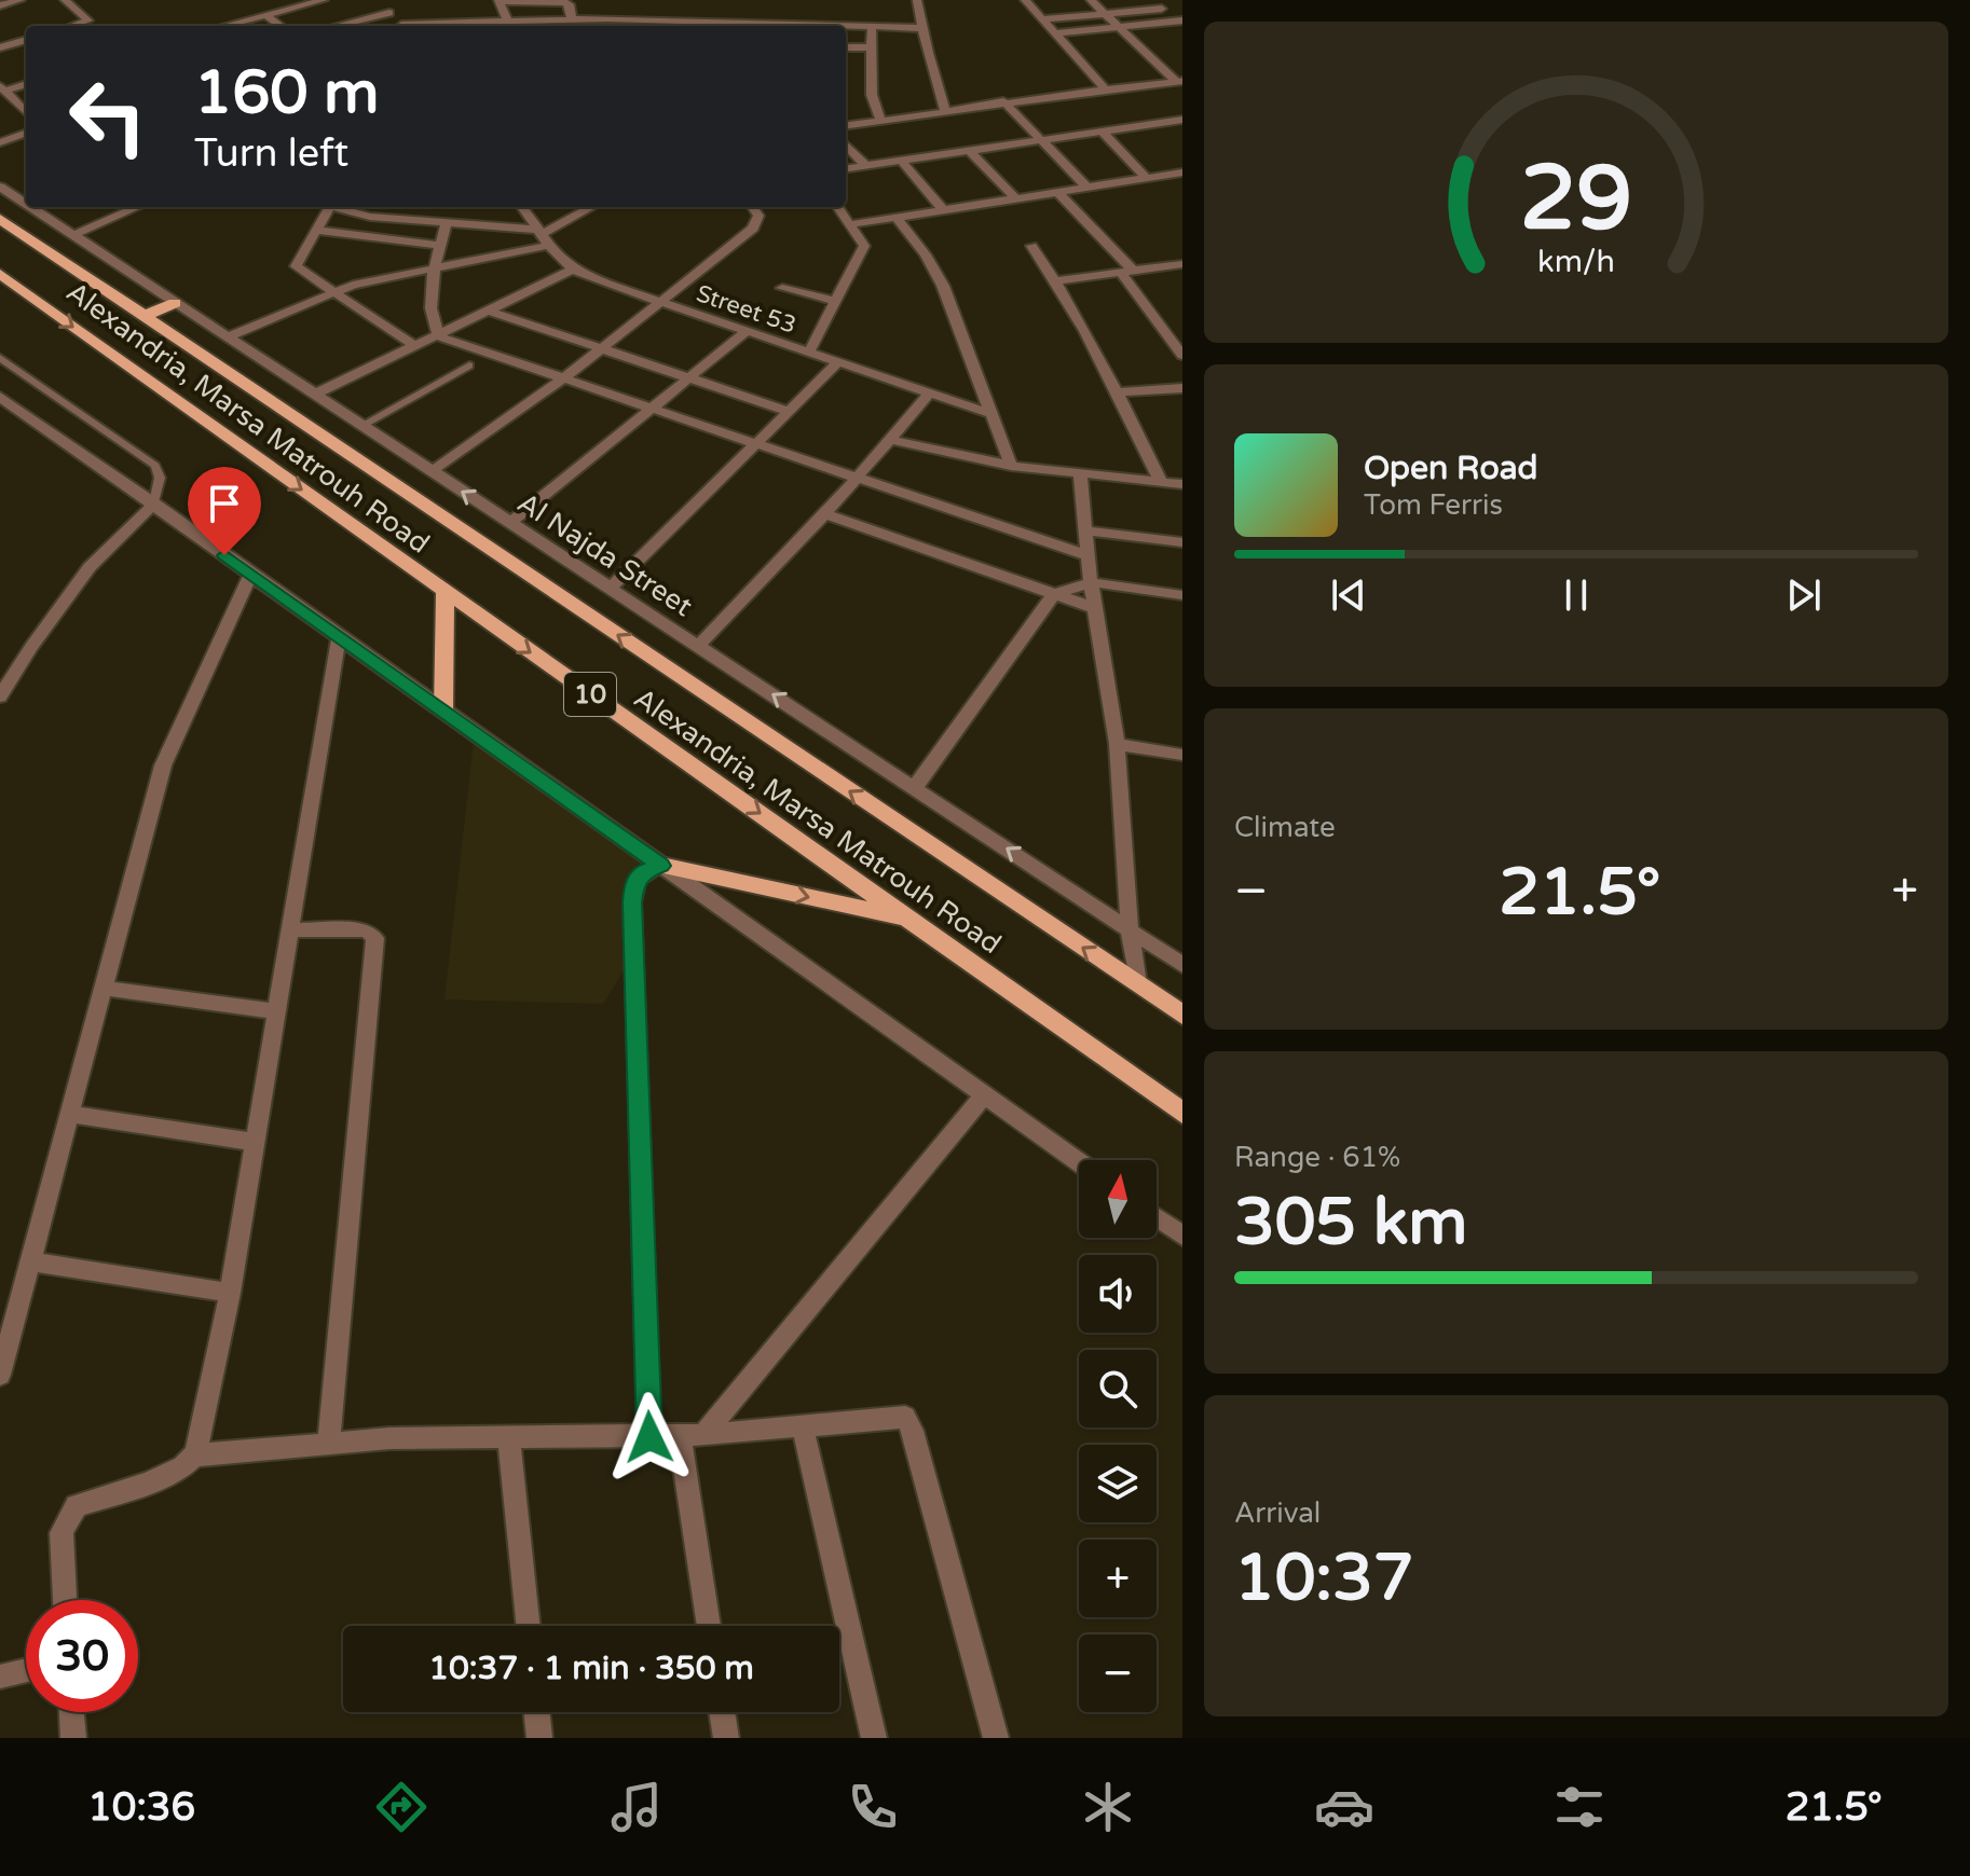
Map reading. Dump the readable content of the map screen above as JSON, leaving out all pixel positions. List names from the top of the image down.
{
  "streets": {
    "main road": ["Alexandria, Marsa Matrouh Road", "10"],
    "street": ["Street 53", "Al Najda Street"]
  },
  "one_way": ["Al Najda Street"],
  "north": "top",
  "page": {
    "turn": ["160 m", "Turn left"],
    "song": ["Open Road", "Tom Ferris"],
    "tile": [
      "Climate",
      ["Range · 61%", "305 km"],
      ["Arrival", "10:37"]
    ],
    "heat": ["−", "21.5°", "+"],
    "map_buttons": ["+", "−"],
    "limit": "30",
    "trip": "10:37 · 1 min · 350 m",
    "tabs": ["10:36", "21.5°"],
    "gauge": ["29", "km/h"]
  }
}
